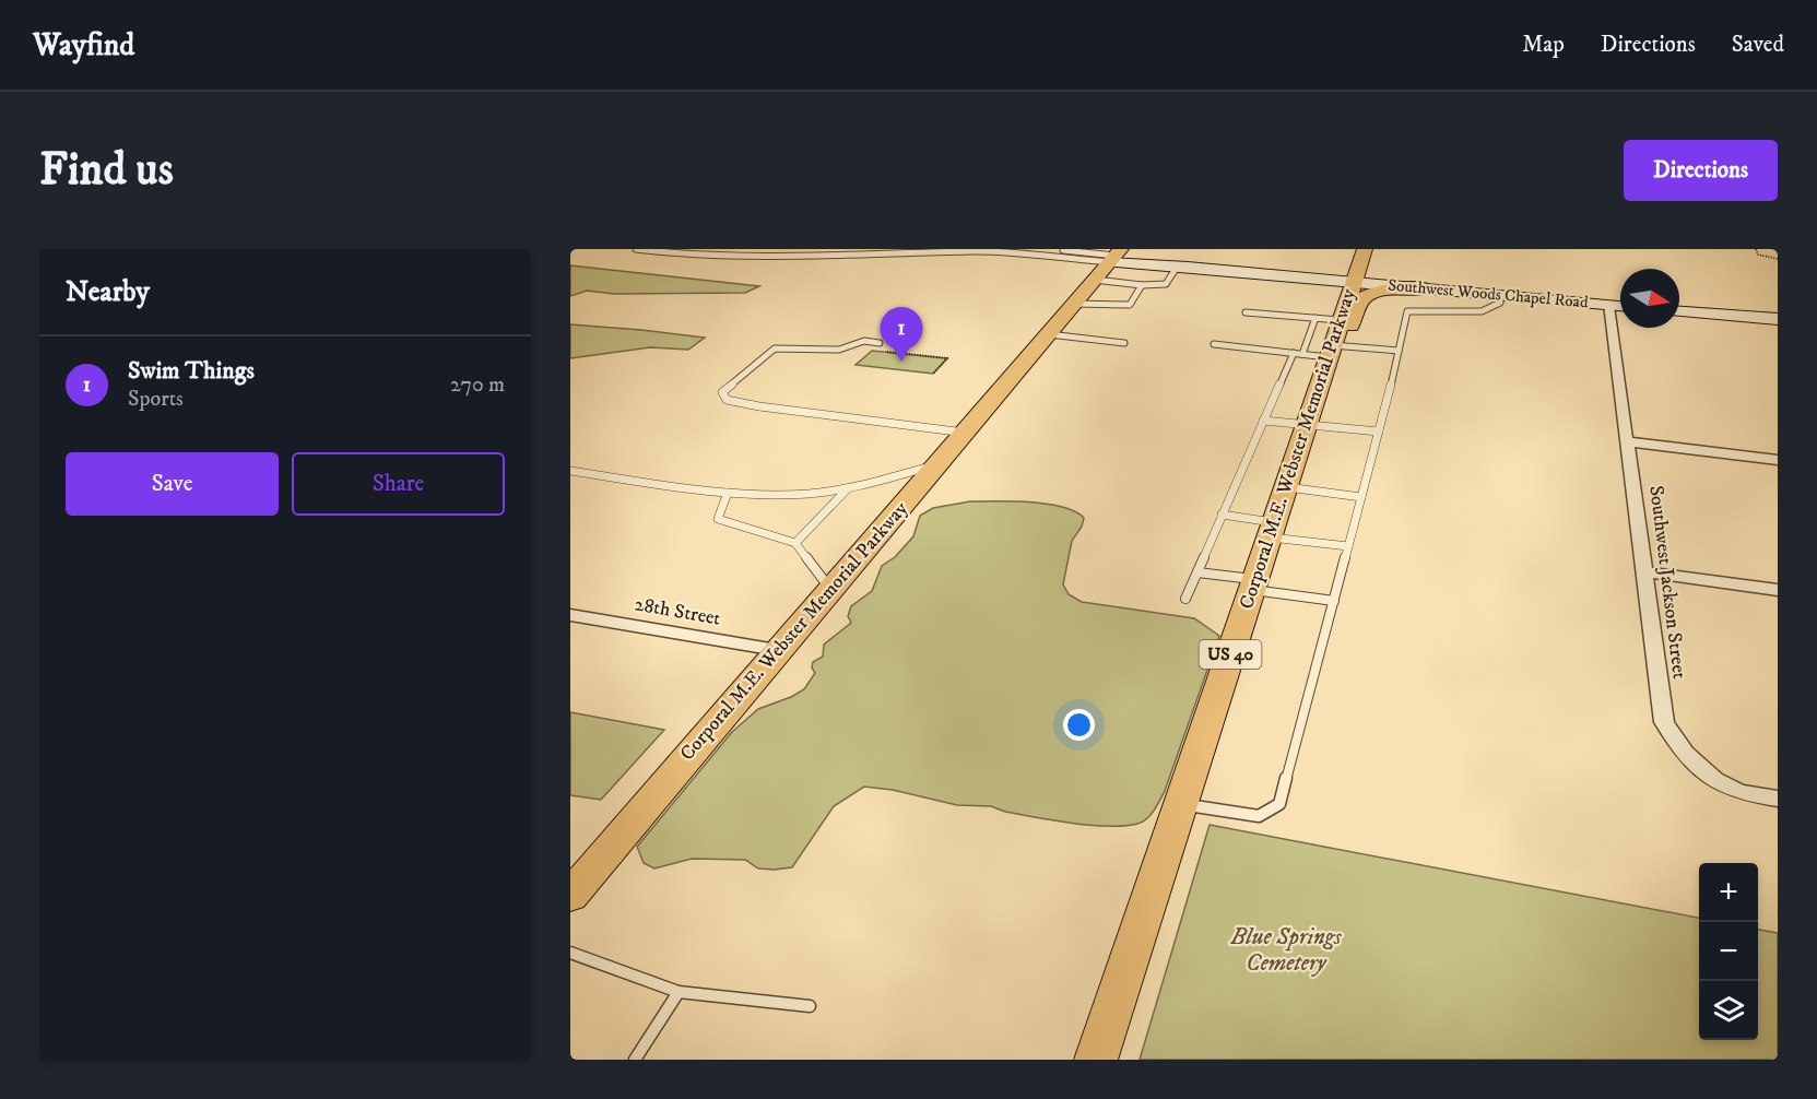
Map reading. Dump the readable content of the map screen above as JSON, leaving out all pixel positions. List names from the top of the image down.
{
  "streets": {
    "main road": ["Southwest Woods Chapel Road", "Corporal M.E. Webster Memorial Parkway", "US 40"],
    "street": ["Southwest Jackson Street", "28th Street"]
  },
  "crossings": [
    ["Southwest Woods Chapel Road", "Corporal M.E. Webster Memorial Parkway"],
    ["Southwest Woods Chapel Road", "Southwest Jackson Street"],
    ["Corporal M.E. Webster Memorial Parkway", "28th Street"]
  ],
  "parks": ["Blue Springs Cemetery"],
  "north": "right",
  "page": {
    "header": "Wayfind",
    "nav": ["Map", "Directions", "Saved"],
    "buttons": [
      "Directions",
      ["Save", "Share"]
    ],
    "title": "Find us",
    "heading": "Nearby",
    "pins": "1",
    "list": [
      {
        "mark": "1",
        "name": "Swim Things",
        "note": "Sports",
        "value": "270 m"
      }
    ],
    "map_buttons": ["+", "−"]
  }
}
